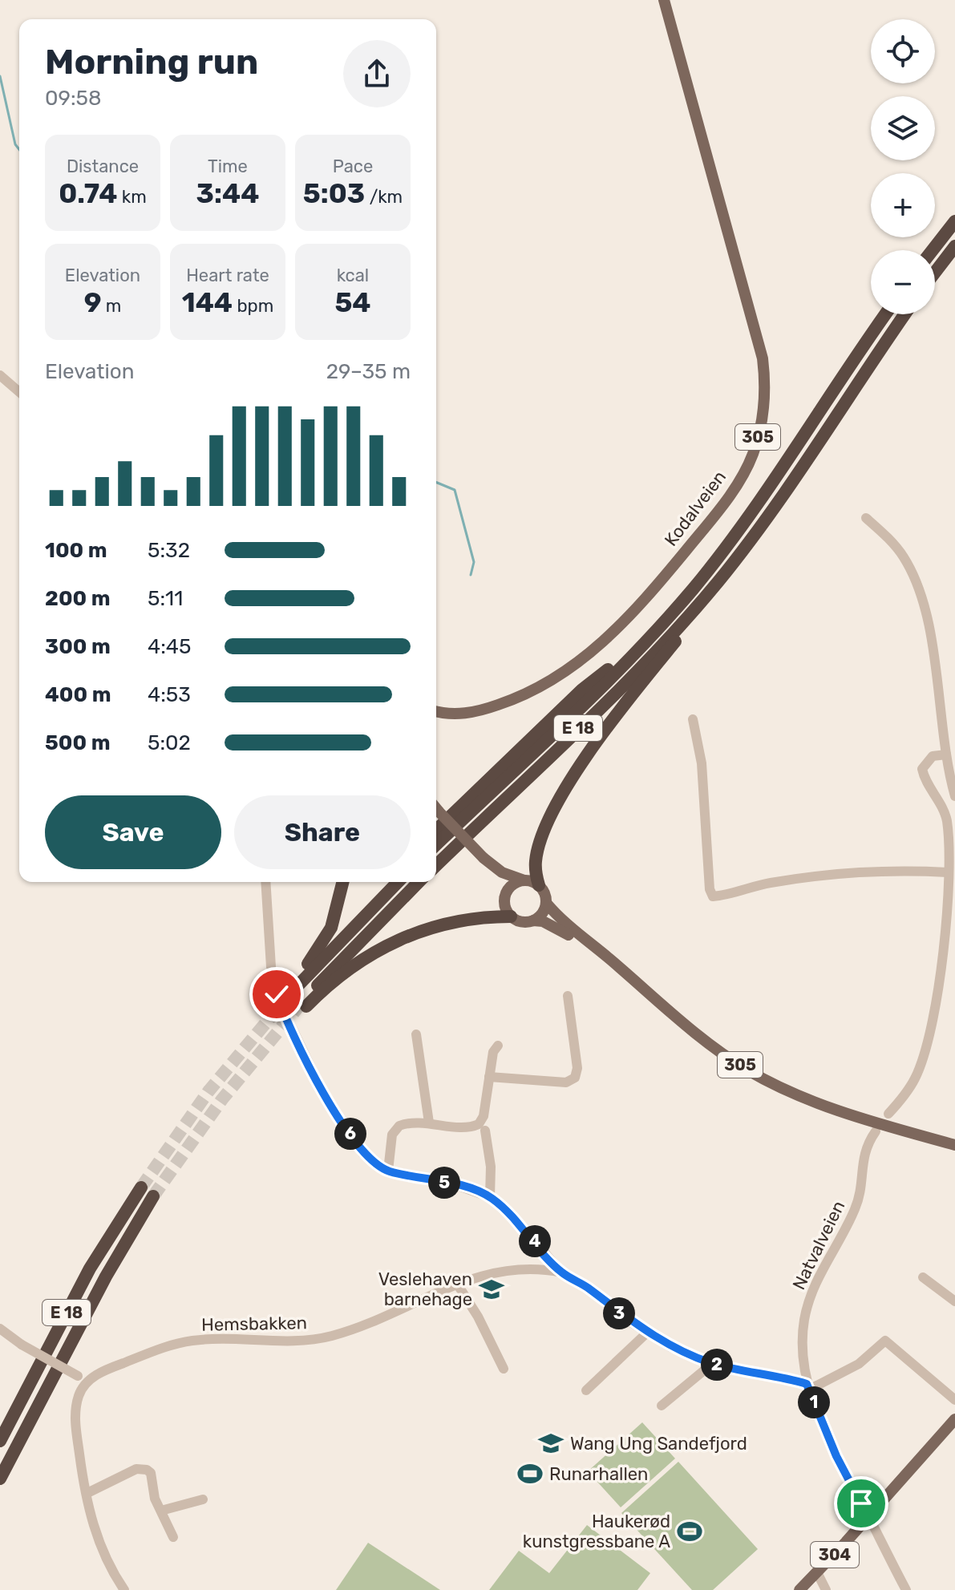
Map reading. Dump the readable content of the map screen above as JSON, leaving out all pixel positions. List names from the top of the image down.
{
  "streets": {
    "highway": ["E 18"],
    "main road": ["305", "Kodalveien", "304"],
    "street": ["Natvalveien", "Hemsbakken"]
  },
  "crossings": [
    ["Natvalveien", "304"]
  ],
  "places": {
    "school or university": ["Veslehaven barnehage", "Wang Ung Sandefjord"],
    "sports": ["Runarhallen", "Haukerød kunstgressbane A"]
  },
  "page": {
    "map_buttons": ["+", "−"],
    "heading": ["Morning run", "09:58"],
    "stats": [
      ["Distance", "0.74 km"],
      ["Time", "3:44"],
      ["Pace", "5:03 /km"],
      ["Elevation", "9 m"],
      ["Heart rate", "144 bpm"],
      ["kcal", "54"]
    ],
    "chart": ["Elevation", "29–35 m"],
    "list": [
      {
        "name": "100 m",
        "note": "5:32"
      },
      {
        "name": "200 m",
        "note": "5:11"
      },
      {
        "name": "300 m",
        "note": "4:45"
      },
      {
        "name": "400 m",
        "note": "4:53"
      },
      {
        "name": "500 m",
        "note": "5:02"
      }
    ],
    "buttons": ["Save", "Share"],
    "pins": [
      "6",
      "5",
      "4",
      "3",
      "2",
      "1"
    ]
  }
}
